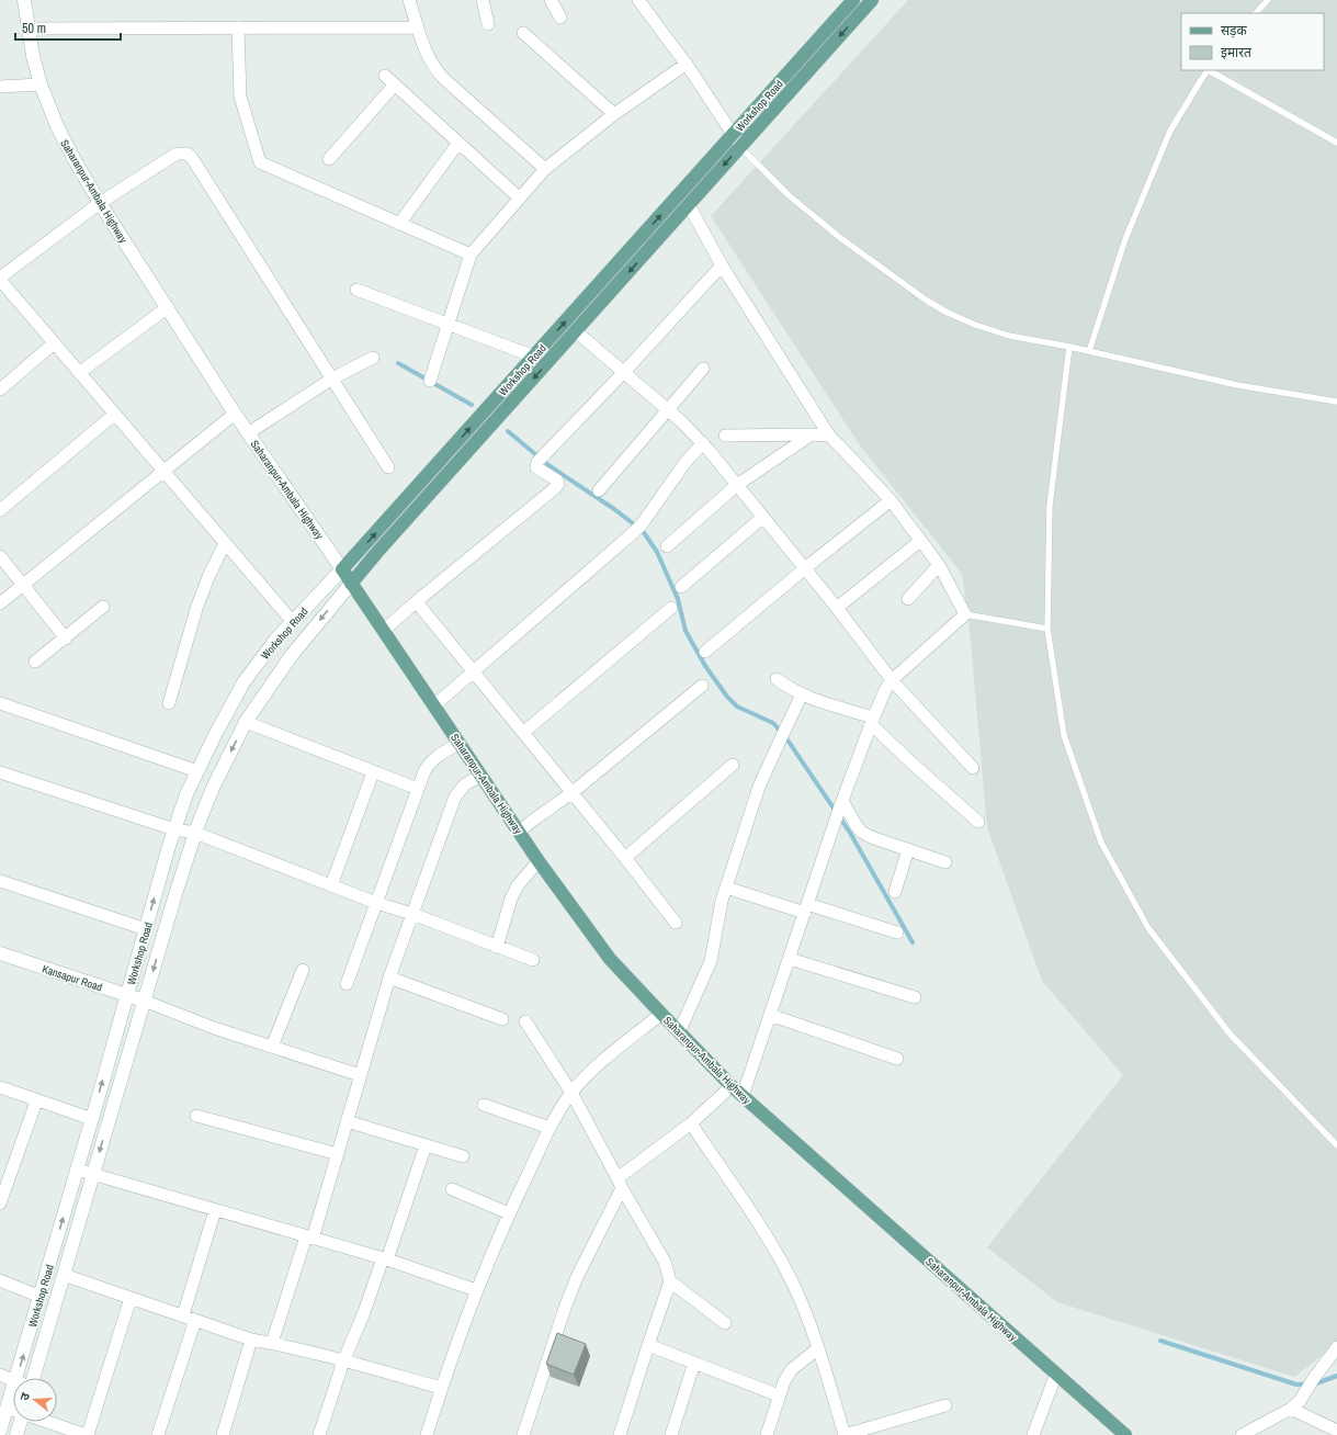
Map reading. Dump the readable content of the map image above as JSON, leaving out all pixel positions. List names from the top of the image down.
{
  "streets": {
    "main road": ["Workshop Road", "Saharanpur-Ambala Highway", "Kansapur Road"]
  },
  "crossings": [
    ["Workshop Road", "Saharanpur-Ambala Highway"],
    ["Workshop Road", "Kansapur Road"]
  ],
  "legend": ["सड़क", "इमारत"],
  "scale_bar": "50 m",
  "north": "left"
}
